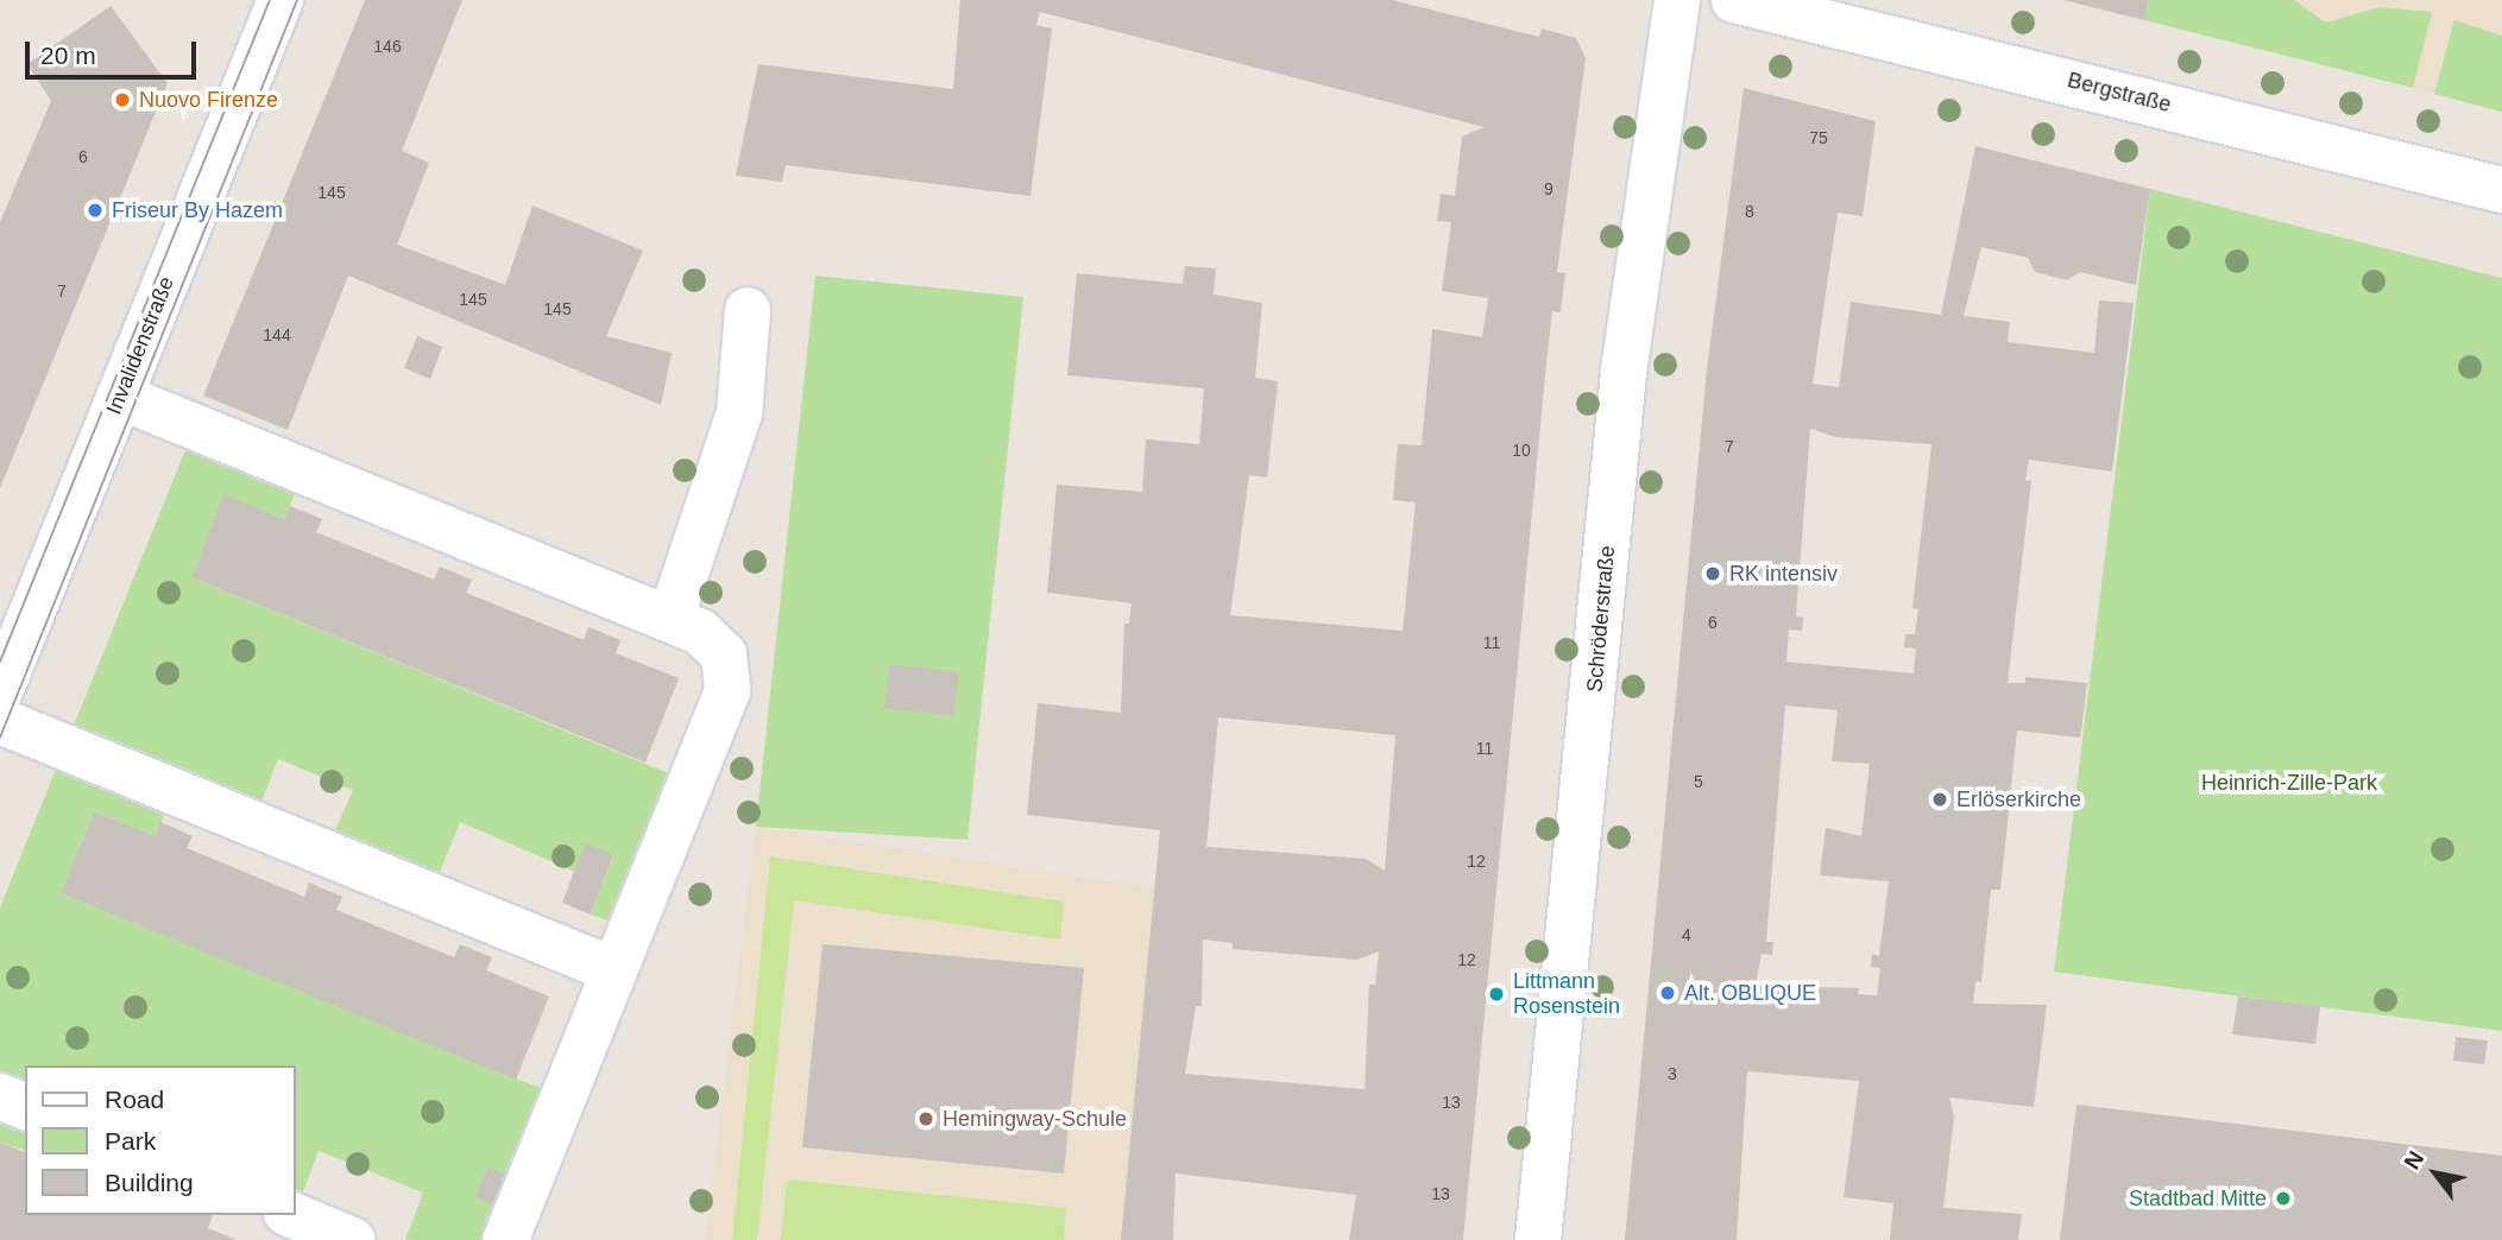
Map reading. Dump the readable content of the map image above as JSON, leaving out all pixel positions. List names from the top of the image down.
{
  "streets": {
    "street": ["Bergstraße", "Invalidenstraße", "Schröderstraße"]
  },
  "parks": ["Heinrich-Zille-Park"],
  "places": [
    "Nuovo Firenze",
    "Friseur By Hazem",
    "RK intensiv",
    "Erlöserkirche",
    "Alt. OBLIQUE",
    "Littmann Rosenstein",
    "Hemingway-Schule",
    "Stadtbad Mitte"
  ],
  "house_numbers": [
    "146",
    "75",
    "6",
    "9",
    "145",
    "8",
    "7",
    "145",
    "145",
    "144",
    "7",
    "10",
    "6",
    "11",
    "11",
    "5",
    "12",
    "4",
    "12",
    "3",
    "13",
    "13"
  ],
  "legend": ["Road", "Park", "Building"],
  "scale_bar": "20 m",
  "north": "top left"
}
